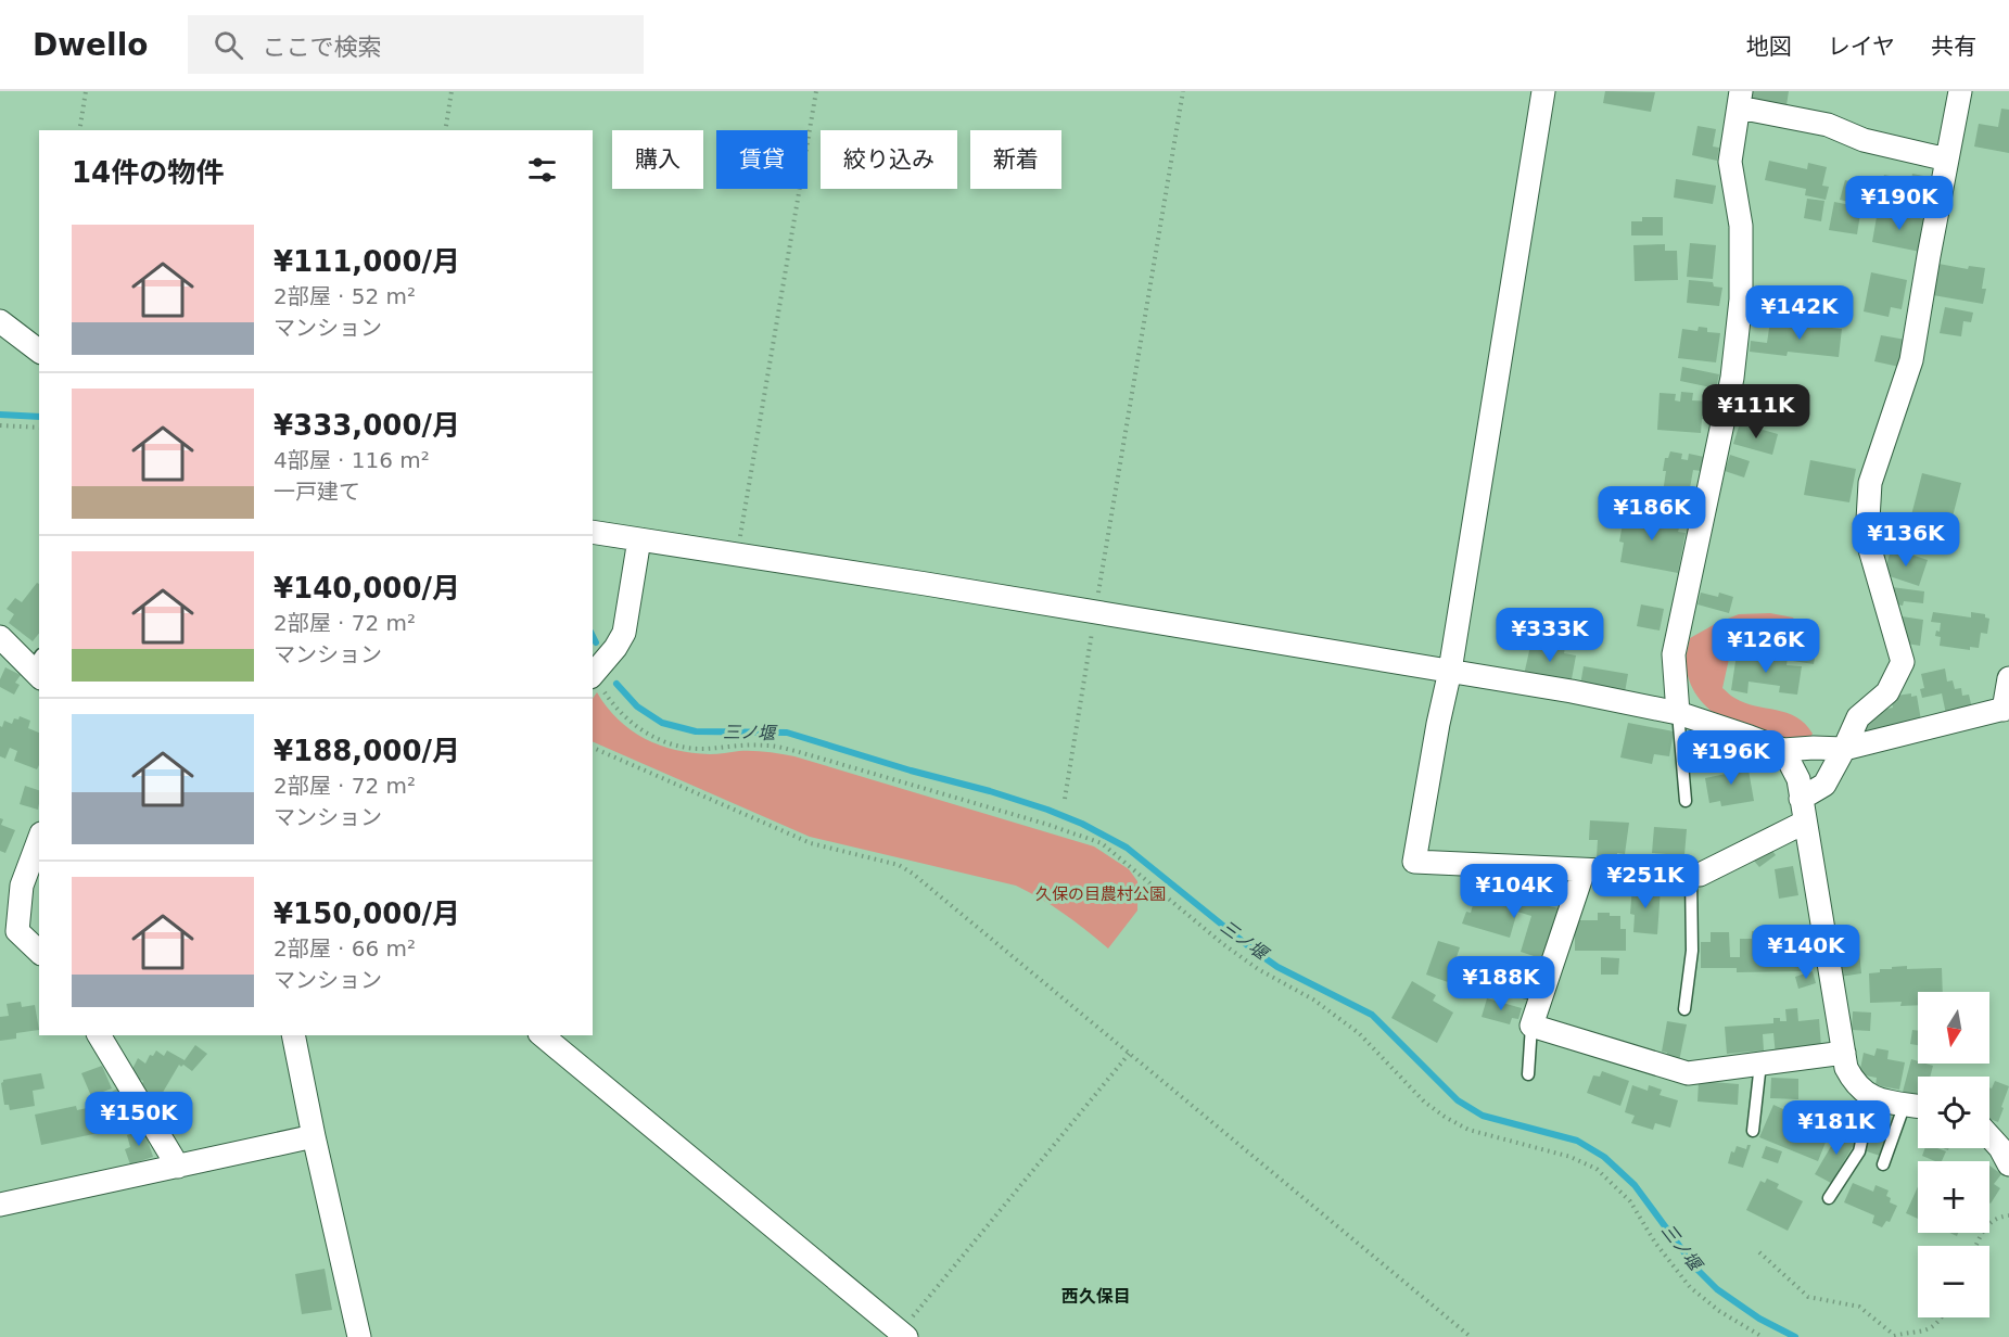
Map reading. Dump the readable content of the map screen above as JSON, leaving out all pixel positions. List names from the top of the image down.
{
  "districts": ["西久保目"],
  "water": ["三ノ堰"],
  "parks": ["久保の目農村公園"],
  "north": "bottom",
  "page": {
    "header": "Dwello",
    "search": "ここで検索",
    "nav": ["地図", "レイヤ", "共有"],
    "chip": [
      "購入",
      "賃貸",
      "絞り込み",
      "新着"
    ],
    "heading": "14件の物件",
    "price": [
      "¥190K",
      "¥142K",
      "¥111K",
      "¥186K",
      "¥136K",
      "¥333K",
      "¥126K",
      "¥196K",
      "¥251K",
      "¥104K",
      "¥140K",
      "¥188K",
      "¥150K",
      "¥181K"
    ],
    "list": [
      {
        "name": "¥111,000/月",
        "note": "2部屋 · 52 m² · マンション"
      },
      {
        "name": "¥333,000/月",
        "note": "4部屋 · 116 m² · 一戸建て"
      },
      {
        "name": "¥140,000/月",
        "note": "2部屋 · 72 m² · マンション"
      },
      {
        "name": "¥188,000/月",
        "note": "2部屋 · 72 m² · マンション"
      },
      {
        "name": "¥150,000/月",
        "note": "2部屋 · 66 m² · マンション"
      }
    ],
    "map_buttons": ["+", "−"]
  }
}
